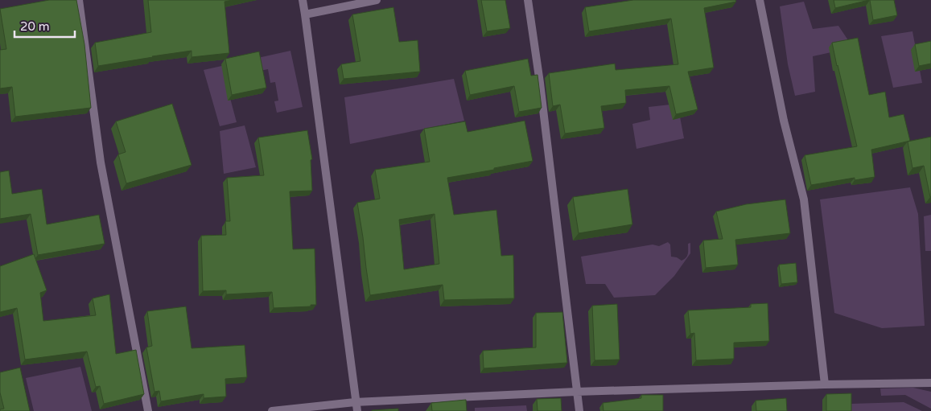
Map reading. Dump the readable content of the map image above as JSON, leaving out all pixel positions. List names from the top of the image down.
{
  "scale_bar": "20 m"
}
